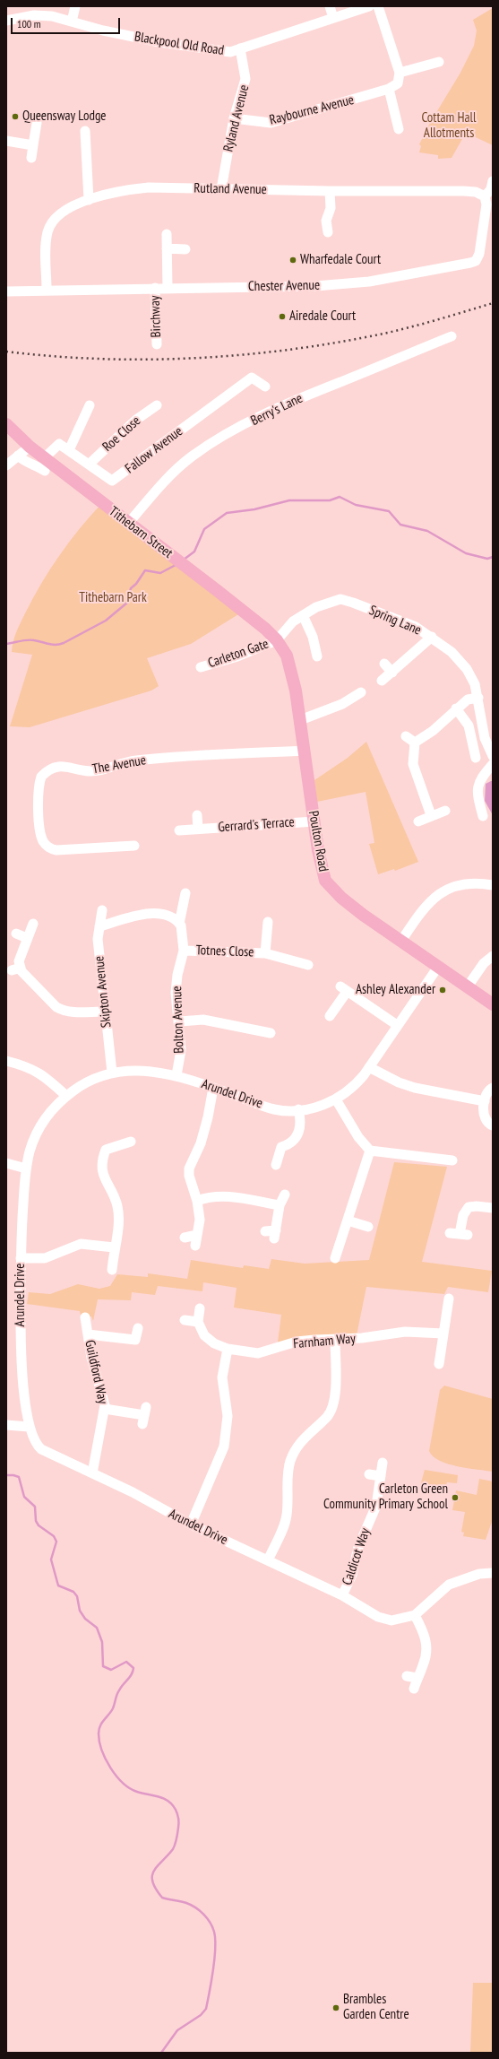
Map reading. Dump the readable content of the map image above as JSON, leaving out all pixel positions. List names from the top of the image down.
{
  "streets": {
    "main road": ["Tithebarn Street", "Poulton Road"],
    "street": [
      "Blackpool Old Road",
      "Raybourne Avenue",
      "Ryland Avenue",
      "Rutland Avenue",
      "Chester Avenue",
      "Birchway",
      "Berry's Lane",
      "Roe Close",
      "Fallow Avenue",
      "Spring Lane",
      "Carleton Gate",
      "The Avenue",
      "Gerrard's Terrace",
      "Totnes Close",
      "Skipton Avenue",
      "Bolton Avenue",
      "Arundel Drive",
      "Farnham Way",
      "Guildford Way",
      "Caldicot Way"
    ]
  },
  "crossings": [
    ["Blackpool Old Road", "Ryland Avenue"],
    ["Raybourne Avenue", "Ryland Avenue"],
    ["Ryland Avenue", "Rutland Avenue"],
    ["Rutland Avenue", "Chester Avenue"],
    ["Chester Avenue", "Birchway"],
    ["Berry's Lane", "Tithebarn Street"],
    ["Roe Close", "Fallow Avenue"],
    ["Fallow Avenue", "Tithebarn Street"],
    ["Tithebarn Street", "Spring Lane"],
    ["Tithebarn Street", "Carleton Gate"],
    ["Tithebarn Street", "Poulton Road"],
    ["Spring Lane", "Carleton Gate"],
    ["Spring Lane", "Poulton Road"],
    ["Carleton Gate", "Poulton Road"],
    ["The Avenue", "Poulton Road"],
    ["Gerrard's Terrace", "Poulton Road"],
    ["Poulton Road", "Arundel Drive"],
    ["Totnes Close", "Bolton Avenue"],
    ["Skipton Avenue", "Arundel Drive"],
    ["Bolton Avenue", "Arundel Drive"],
    ["Arundel Drive", "Guildford Way"],
    ["Arundel Drive", "Caldicot Way"]
  ],
  "parks": ["Cottam Hall Allotments", "Tithebarn Park"],
  "places": [
    "Queensway Lodge",
    "Wharfedale Court",
    "Airedale Court",
    "Ashley Alexander",
    "Carleton Green Community Primary School",
    "Brambles Garden Centre"
  ],
  "scale_bar": "100 m"
}
